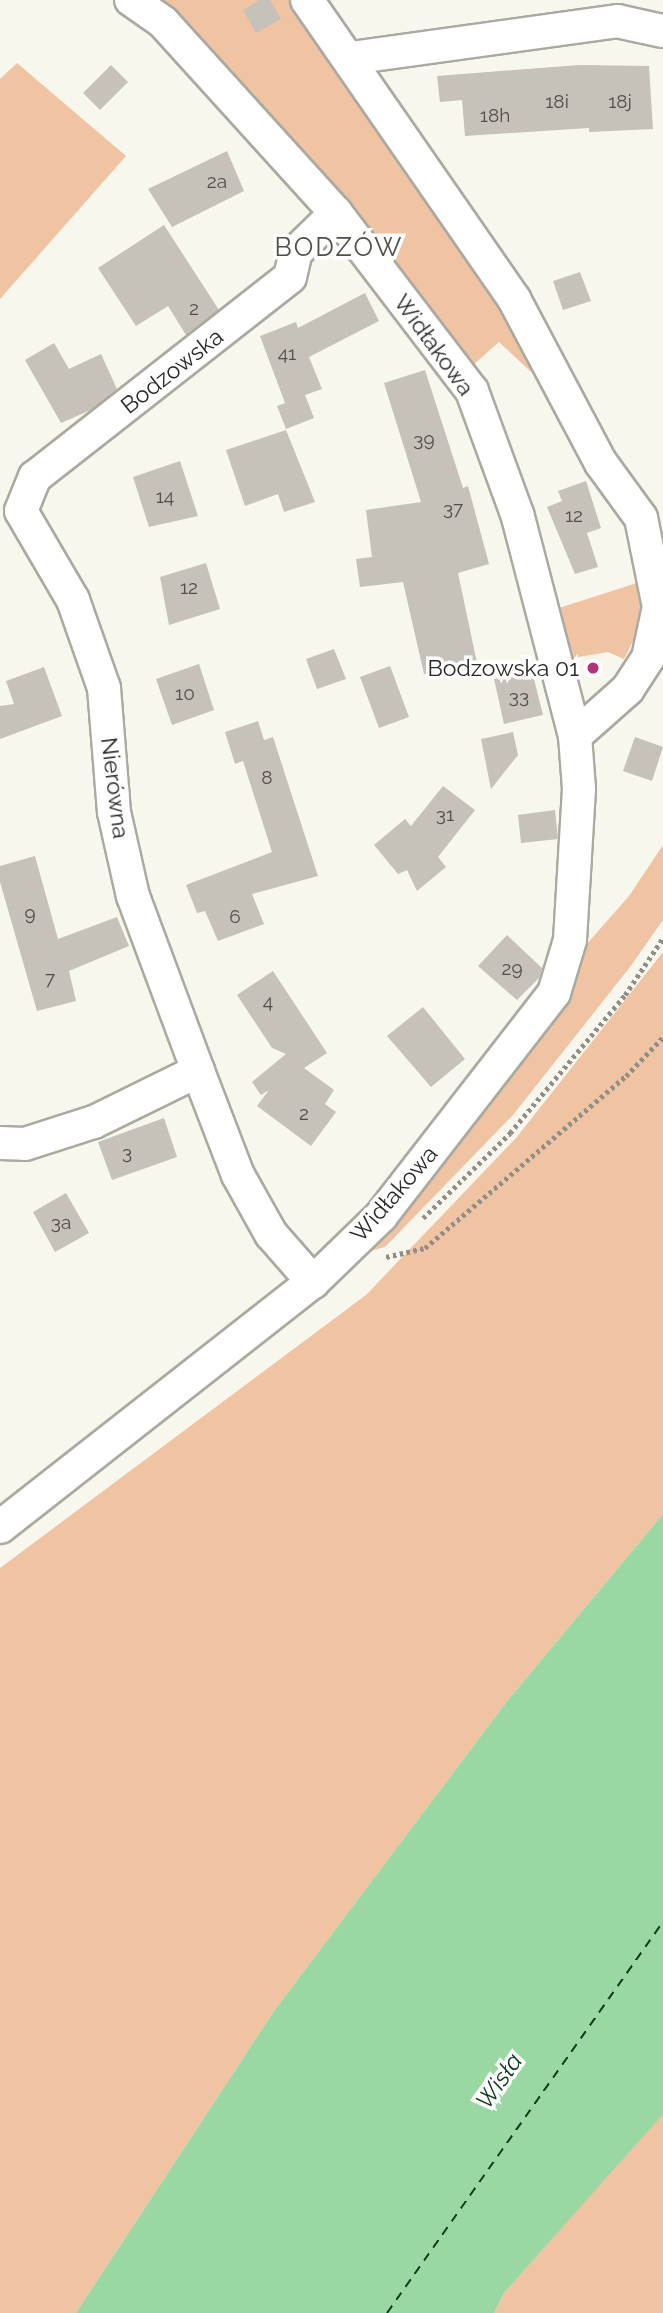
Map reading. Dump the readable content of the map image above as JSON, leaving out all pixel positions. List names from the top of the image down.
{
  "streets": {
    "street": ["Widłakowa", "Bodzowska", "Nierówna"]
  },
  "crossings": [
    ["Widłakowa", "Bodzowska"],
    ["Widłakowa", "Nierówna"],
    ["Bodzowska", "Nierówna"]
  ],
  "districts": ["BODZÓW"],
  "water": ["Wisła"],
  "places": ["Bodzowska 01"],
  "house_numbers": [
    "18i",
    "18j",
    "18h",
    "2a",
    "2",
    "41",
    "39",
    "14",
    "37",
    "12",
    "12",
    "10",
    "33",
    "8",
    "31",
    "9",
    "6",
    "29",
    "7",
    "4",
    "2",
    "3",
    "3a"
  ]
}
